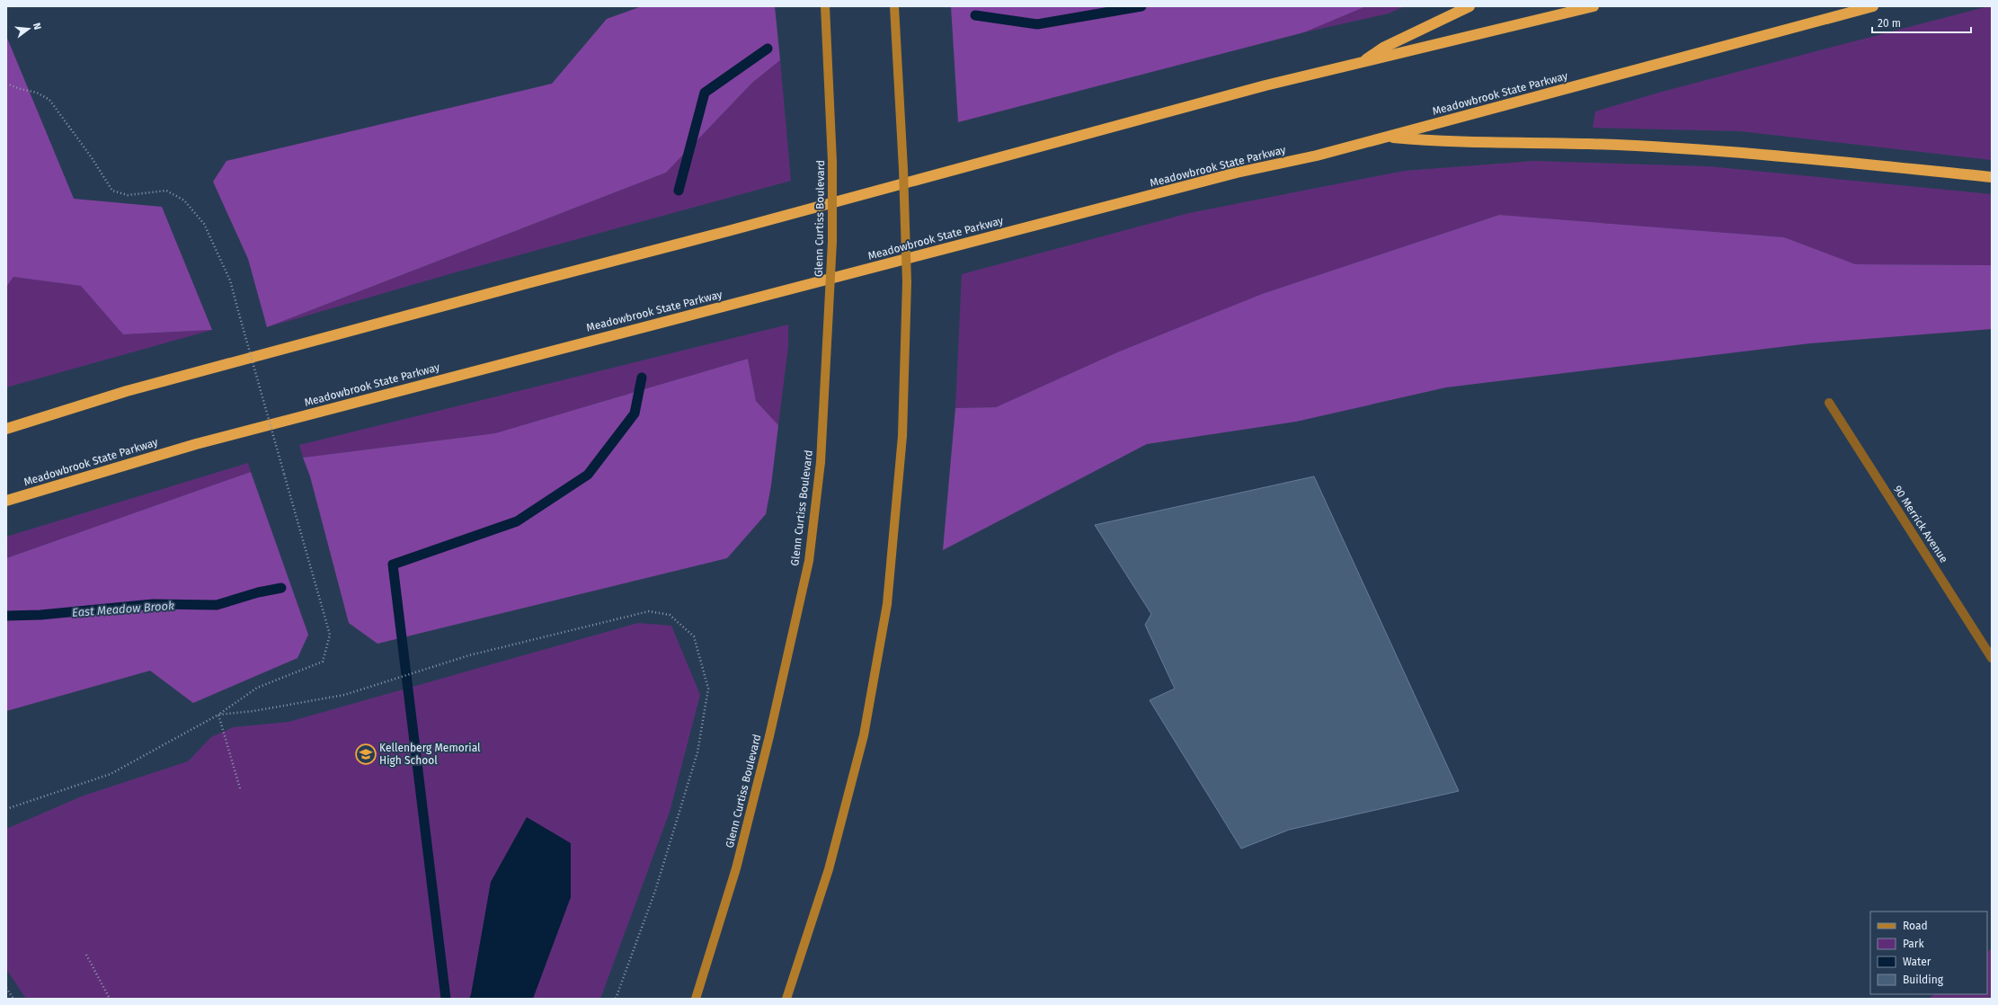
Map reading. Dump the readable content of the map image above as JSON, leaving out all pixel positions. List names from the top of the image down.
{
  "streets": {
    "highway": ["Meadowbrook State Parkway"],
    "main road": ["Glenn Curtiss Boulevard"],
    "lane": ["90 Merrick Avenue"]
  },
  "water": ["East Meadow Brook"],
  "places": {
    "school or university": ["Kellenberg Memorial High School"]
  },
  "legend": [
    "Road",
    "Park",
    "Water",
    "Building"
  ],
  "scale_bar": "20 m",
  "north": "right"
}
